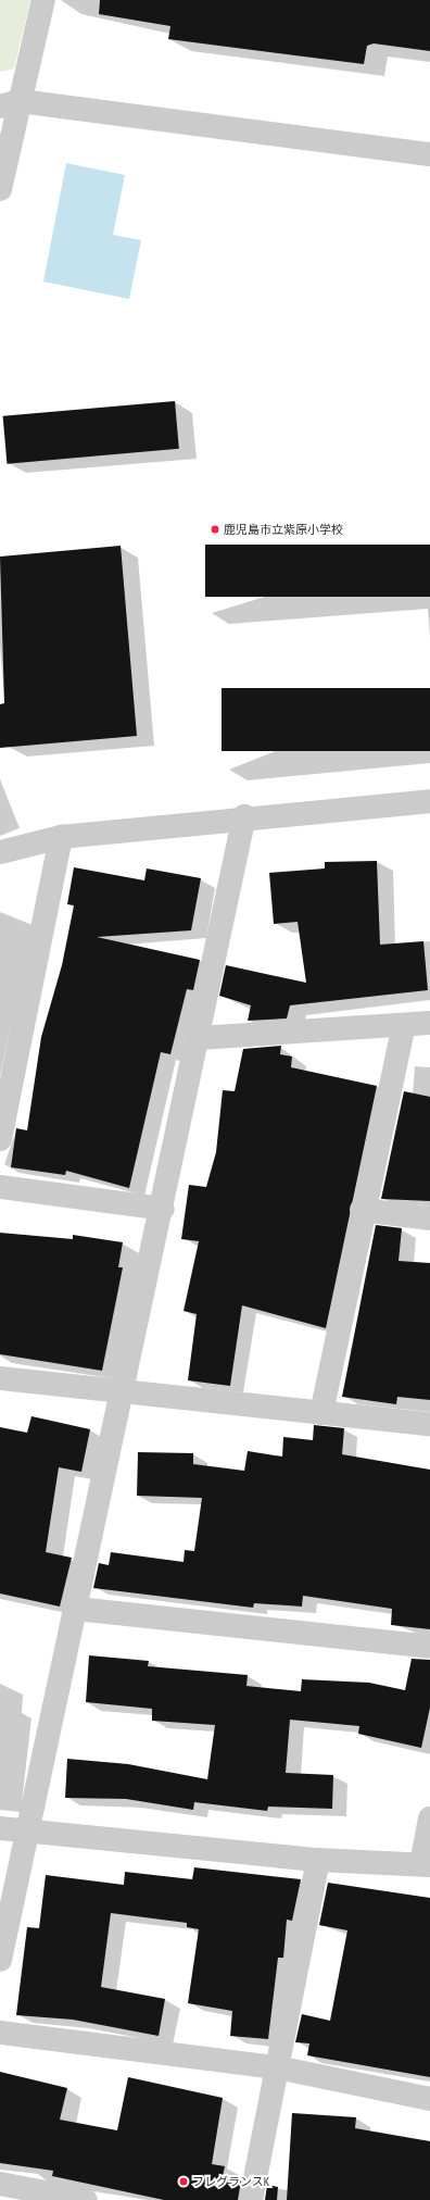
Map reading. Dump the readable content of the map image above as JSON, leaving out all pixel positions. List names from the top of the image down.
{
  "places": ["鹿児島市立紫原小学校", "フレグランスK"]
}
